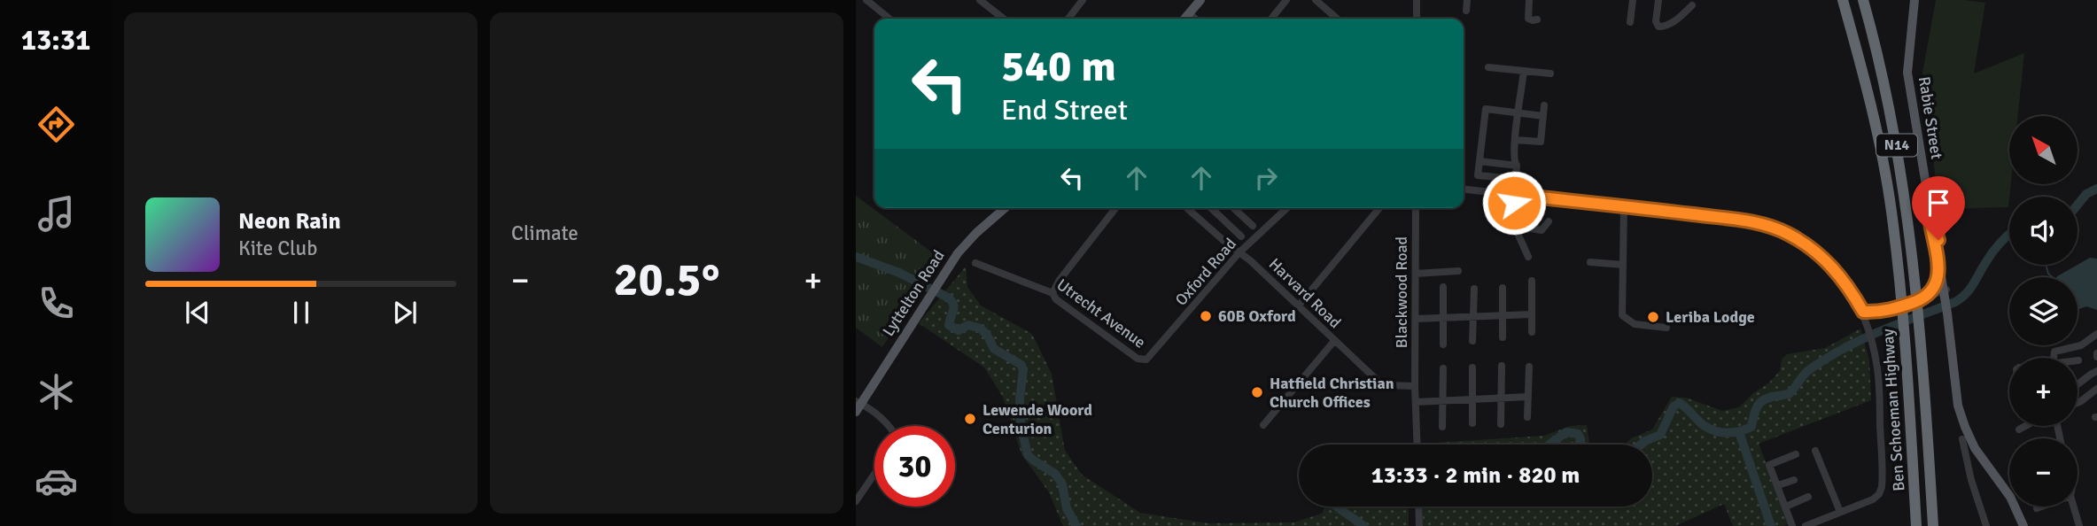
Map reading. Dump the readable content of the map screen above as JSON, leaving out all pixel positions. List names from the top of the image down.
{
  "streets": {
    "highway": ["N14", "Ben Schoeman Highway"],
    "main road": ["Rabie Street", "Lyttelton Road"],
    "street": [
      "Oxford Road",
      "Blackwood Road",
      "Harvard Road",
      "Utrecht Avenue"
    ]
  },
  "crossings": [
    ["Oxford Road", "Harvard Road"],
    ["Oxford Road", "Utrecht Avenue"],
    ["Blackwood Road", "Harvard Road"]
  ],
  "places": [
    "60B Oxford",
    "Leriba Lodge",
    "Hatfield Christian Church Offices",
    "Lewende Woord Centurion"
  ],
  "north": "top left",
  "page": {
    "tabs": "13:31",
    "tile": "Climate",
    "turn": ["540 m", "End Street"],
    "map_buttons": ["+", "−"],
    "song": ["Neon Rain", "Kite Club"],
    "heat": ["−", "20.5°", "+"],
    "limit": "30",
    "trip": "13:33 · 2 min · 820 m"
  }
}
